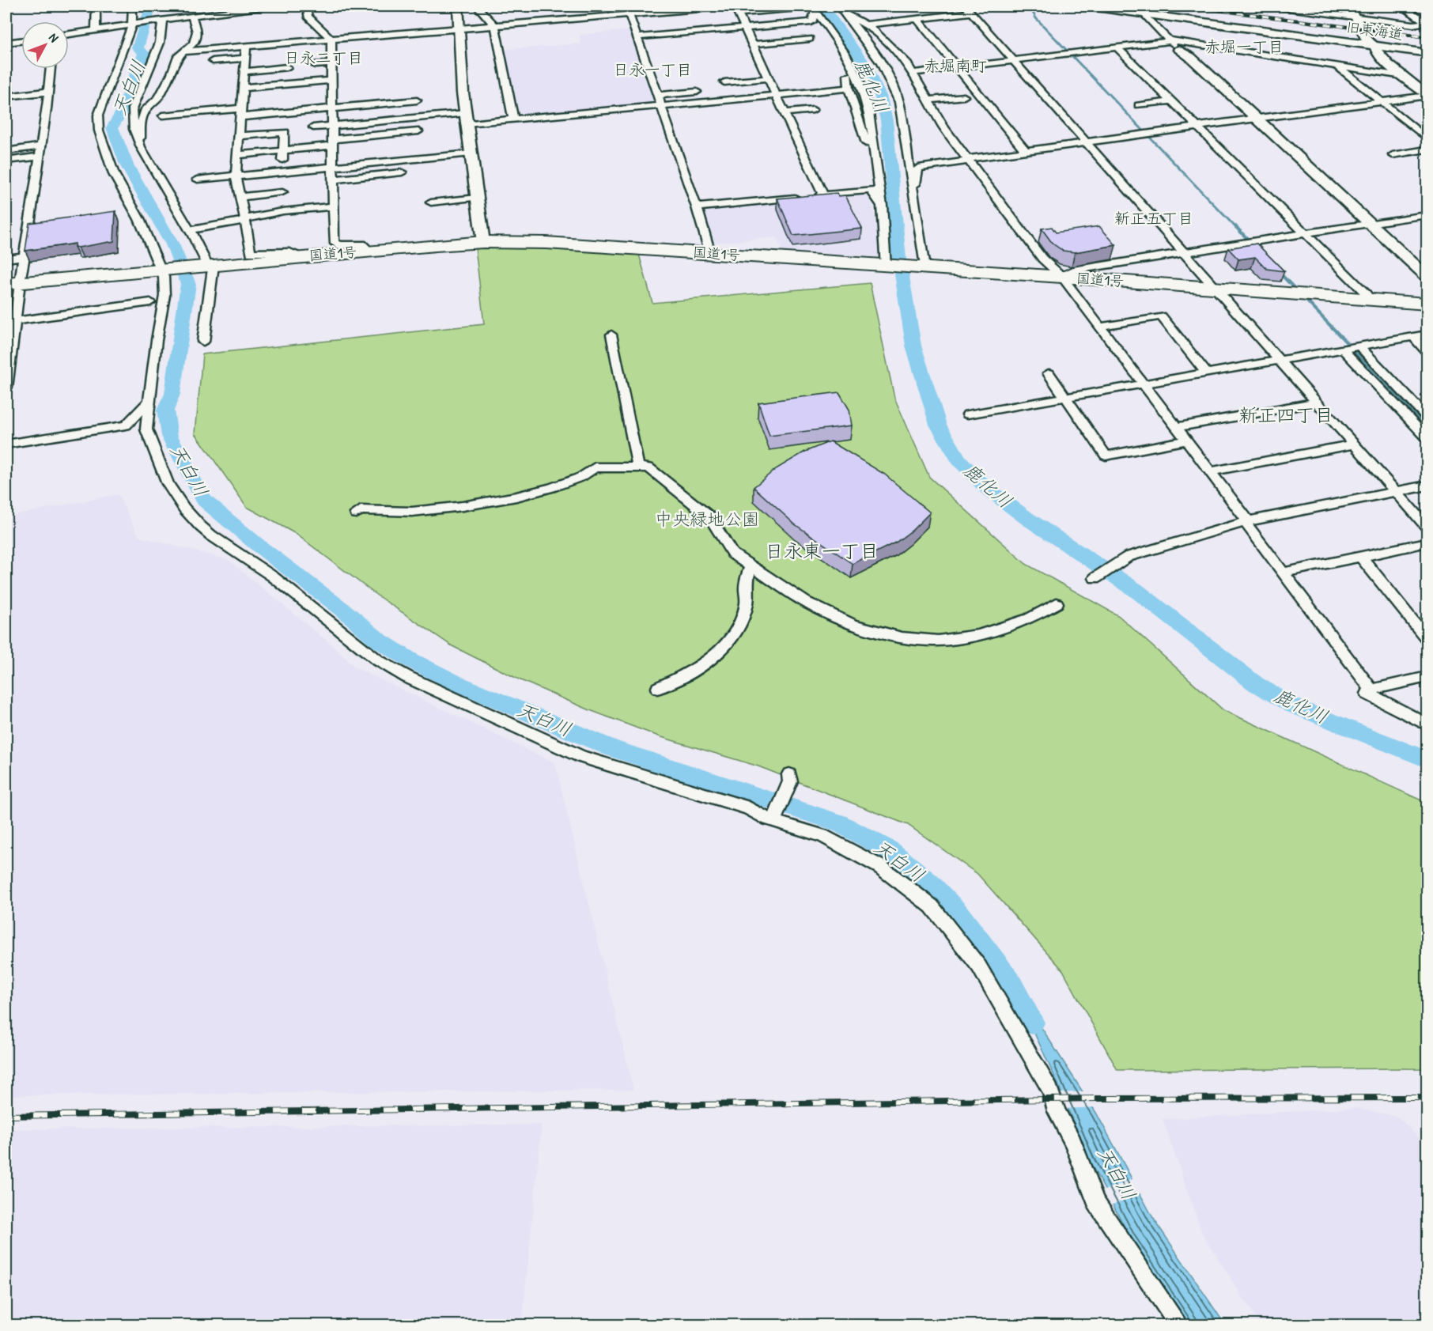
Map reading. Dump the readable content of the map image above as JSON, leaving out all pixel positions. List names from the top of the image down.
{
  "streets": {
    "highway": ["国道1号"],
    "street": ["旧東海道"]
  },
  "districts": [
    "赤堀一丁目",
    "日永二丁目",
    "赤堀南町",
    "日永一丁目",
    "新正五丁目",
    "新正四丁目",
    "日永東一丁目"
  ],
  "water": ["鹿化川", "天白川"],
  "parks": ["中央緑地公園"],
  "north": "top right"
}
